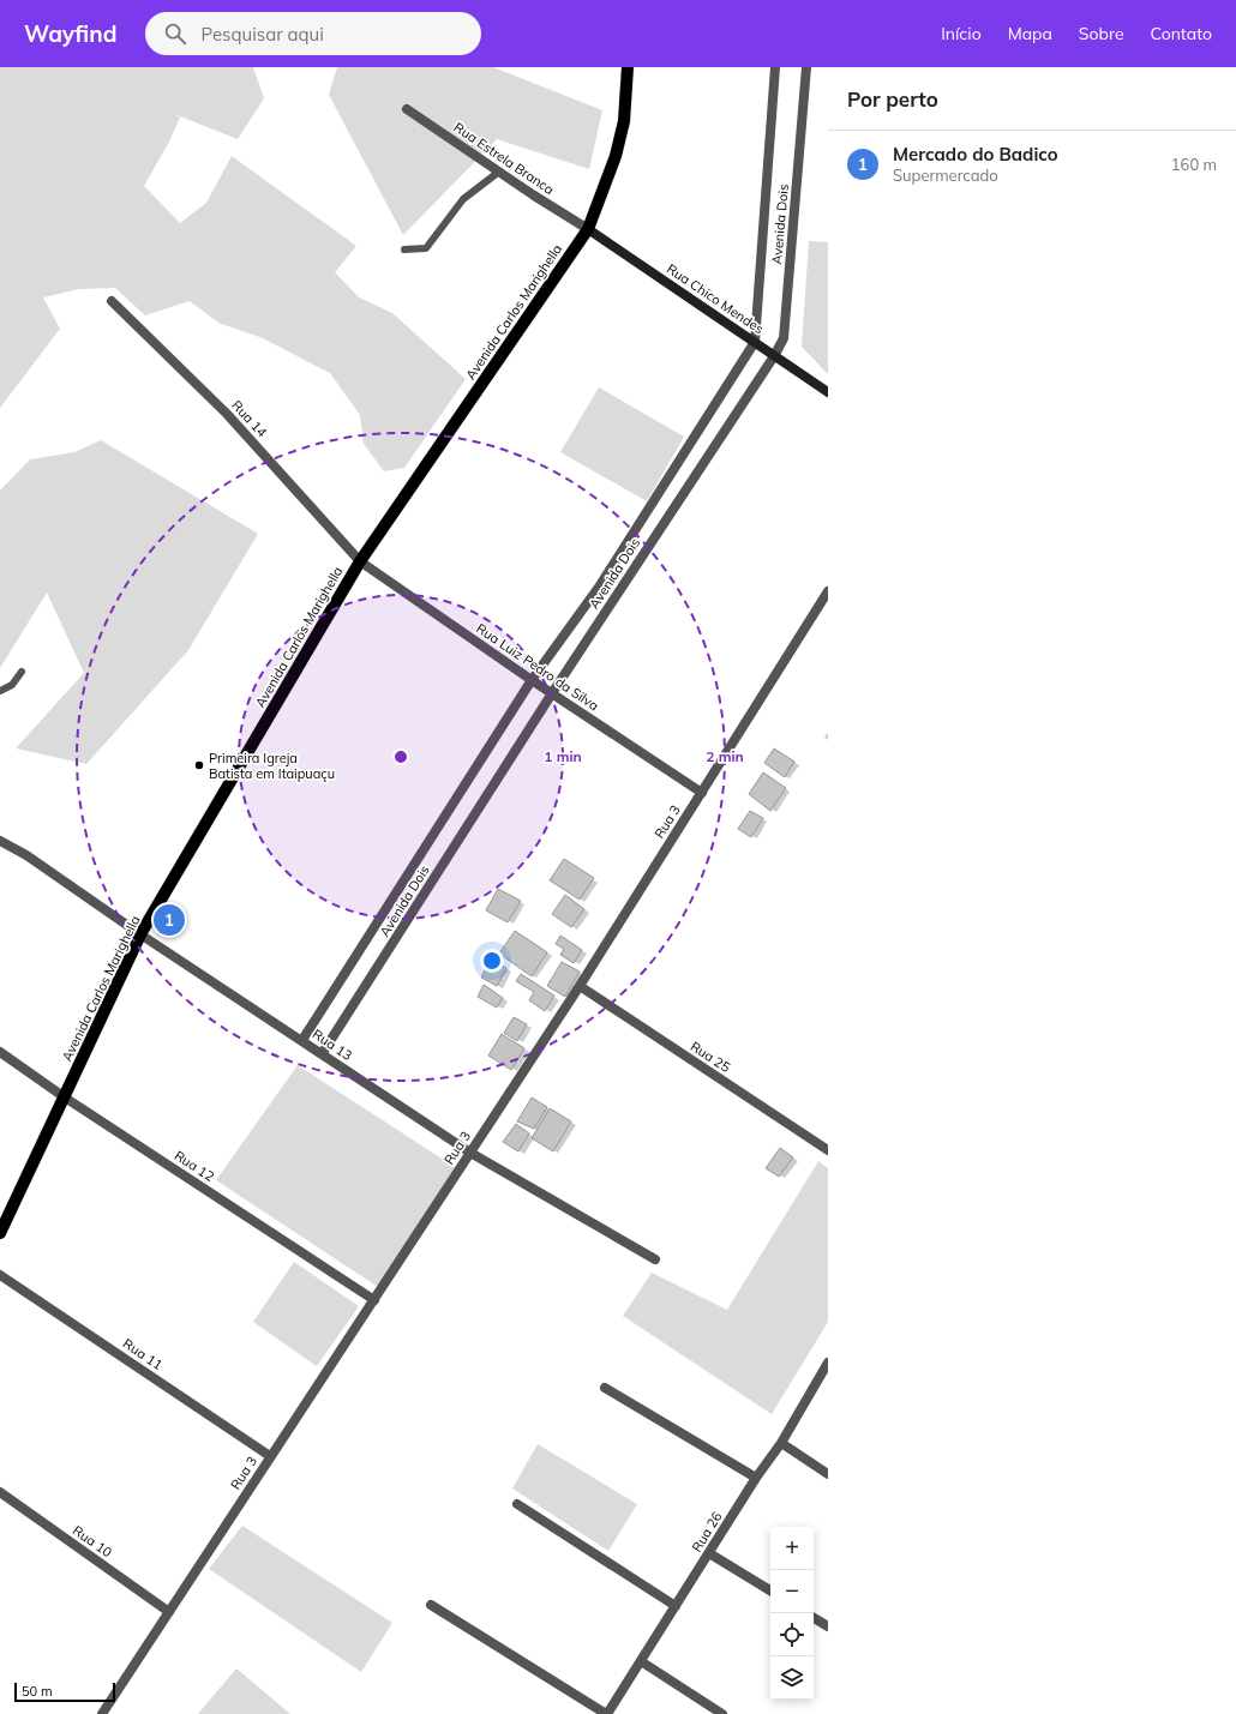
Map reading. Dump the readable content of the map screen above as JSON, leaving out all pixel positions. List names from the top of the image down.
{
  "streets": {
    "main road": ["Rua Chico Mendes", "Avenida Carlos Marighella"],
    "street": [
      "Rua Estrela Branca",
      "Avenida Dois",
      "Rua 14",
      "Rua Luiz Pedro da Silva",
      "Rua 3",
      "Rua 13",
      "Rua 25",
      "Rua 12",
      "Rua 11",
      "Rua 26",
      "Rua 10"
    ]
  },
  "crossings": [
    ["Rua Estrela Branca", "Rua Chico Mendes"],
    ["Rua Estrela Branca", "Avenida Carlos Marighella"],
    ["Avenida Dois", "Rua Chico Mendes"],
    ["Avenida Dois", "Rua Luiz Pedro da Silva"],
    ["Avenida Dois", "Rua 13"],
    ["Rua Chico Mendes", "Avenida Carlos Marighella"],
    ["Avenida Carlos Marighella", "Rua 14"],
    ["Avenida Carlos Marighella", "Rua Luiz Pedro da Silva"],
    ["Avenida Carlos Marighella", "Rua 13"],
    ["Avenida Carlos Marighella", "Rua 12"],
    ["Rua 14", "Rua Luiz Pedro da Silva"],
    ["Rua Luiz Pedro da Silva", "Rua 3"],
    ["Rua 3", "Rua 13"],
    ["Rua 3", "Rua 25"],
    ["Rua 3", "Rua 12"],
    ["Rua 3", "Rua 11"],
    ["Rua 3", "Rua 10"]
  ],
  "places": ["Primeira Igreja Batista em Itaipuaçu"],
  "scale_bar": "50 m",
  "page": {
    "header": "Wayfind",
    "search": "Pesquisar aqui",
    "nav": [
      "Início",
      "Mapa",
      "Sobre",
      "Contato"
    ],
    "heading": "Por perto",
    "list": [
      {
        "mark": "1",
        "name": "Mercado do Badico",
        "note": "Supermercado",
        "value": "160 m"
      }
    ],
    "pins": "1",
    "map_buttons": ["+", "−"],
    "scale": "50 m"
  },
  "rings": ["1 min", "2 min"]
}
